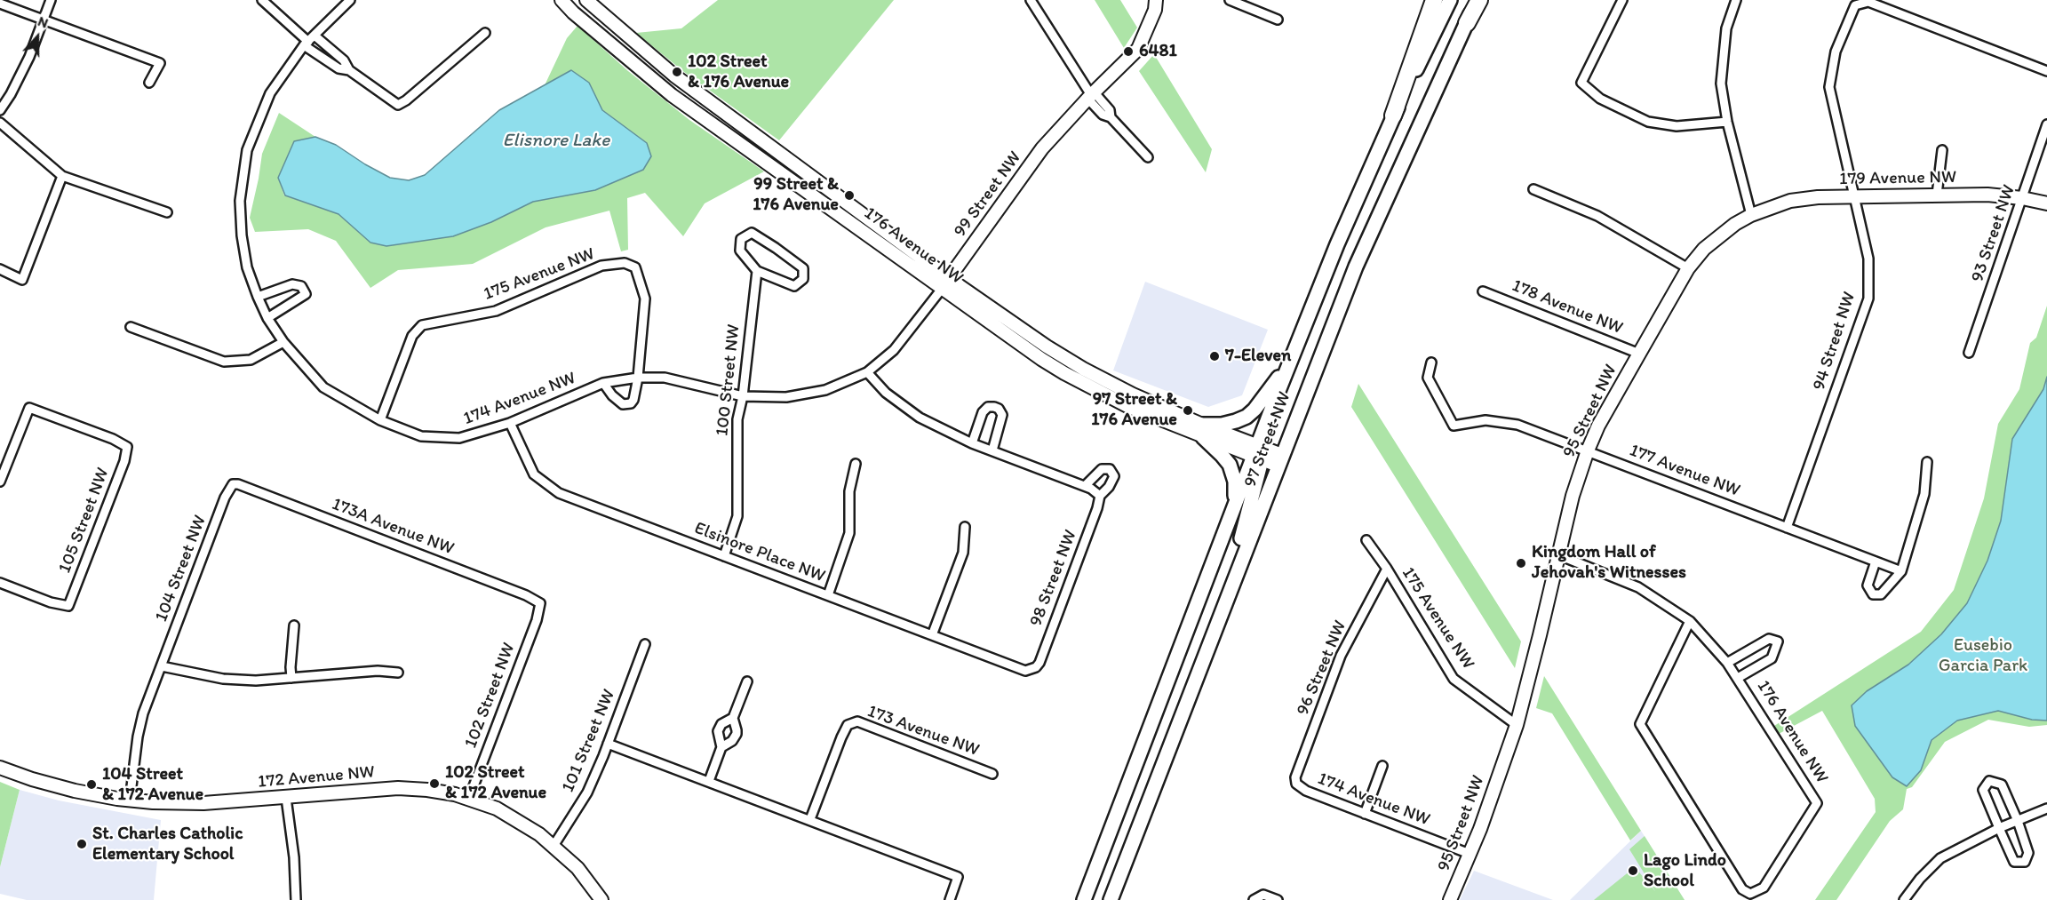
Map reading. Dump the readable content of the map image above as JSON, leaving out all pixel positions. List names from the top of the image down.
{
  "streets": {
    "main road": ["97 Street NW"],
    "street": [
      "179 Avenue NW",
      "99 Street NW",
      "93 Street NW",
      "176 Avenue NW",
      "175 Avenue NW",
      "178 Avenue NW",
      "94 Street NW",
      "100 Street NW",
      "174 Avenue NW",
      "95 Street NW",
      "177 Avenue NW",
      "105 Street NW",
      "173A Avenue NW",
      "Elsinore Place NW",
      "104 Street NW",
      "98 Street NW",
      "96 Street NW",
      "102 Street NW",
      "173 Avenue NW",
      "101 Street NW",
      "172 Avenue NW"
    ]
  },
  "crossings": [
    ["179 Avenue NW", "93 Street NW"],
    ["179 Avenue NW", "94 Street NW"],
    ["179 Avenue NW", "95 Street NW"],
    ["99 Street NW", "176 Avenue NW"],
    ["99 Street NW", "174 Avenue NW"],
    ["176 Avenue NW", "95 Street NW"],
    ["176 Avenue NW", "97 Street NW"],
    ["175 Avenue NW", "174 Avenue NW"],
    ["175 Avenue NW", "95 Street NW"],
    ["175 Avenue NW", "96 Street NW"],
    ["178 Avenue NW", "95 Street NW"],
    ["94 Street NW", "177 Avenue NW"],
    ["100 Street NW", "174 Avenue NW"],
    ["100 Street NW", "Elsinore Place NW"],
    ["174 Avenue NW", "95 Street NW"],
    ["174 Avenue NW", "Elsinore Place NW"],
    ["174 Avenue NW", "96 Street NW"],
    ["95 Street NW", "177 Avenue NW"],
    ["173A Avenue NW", "104 Street NW"],
    ["173A Avenue NW", "102 Street NW"],
    ["Elsinore Place NW", "98 Street NW"],
    ["104 Street NW", "172 Avenue NW"],
    ["102 Street NW", "172 Avenue NW"],
    ["101 Street NW", "172 Avenue NW"]
  ],
  "water": ["Elisnore Lake"],
  "parks": ["Eusebio Garcia Park"],
  "places": [
    "6481",
    "102 Street & 176 Avenue",
    "99 Street & 176 Avenue",
    "7-Eleven",
    "97 Street & 176 Avenue",
    "Kingdom Hall of Jehovah's Witnesses",
    "102 Street & 172 Avenue",
    "104 Street & 172 Avenue",
    "St. Charles Catholic Elementary School",
    "Lago Lindo School"
  ],
  "north": "top"
}
